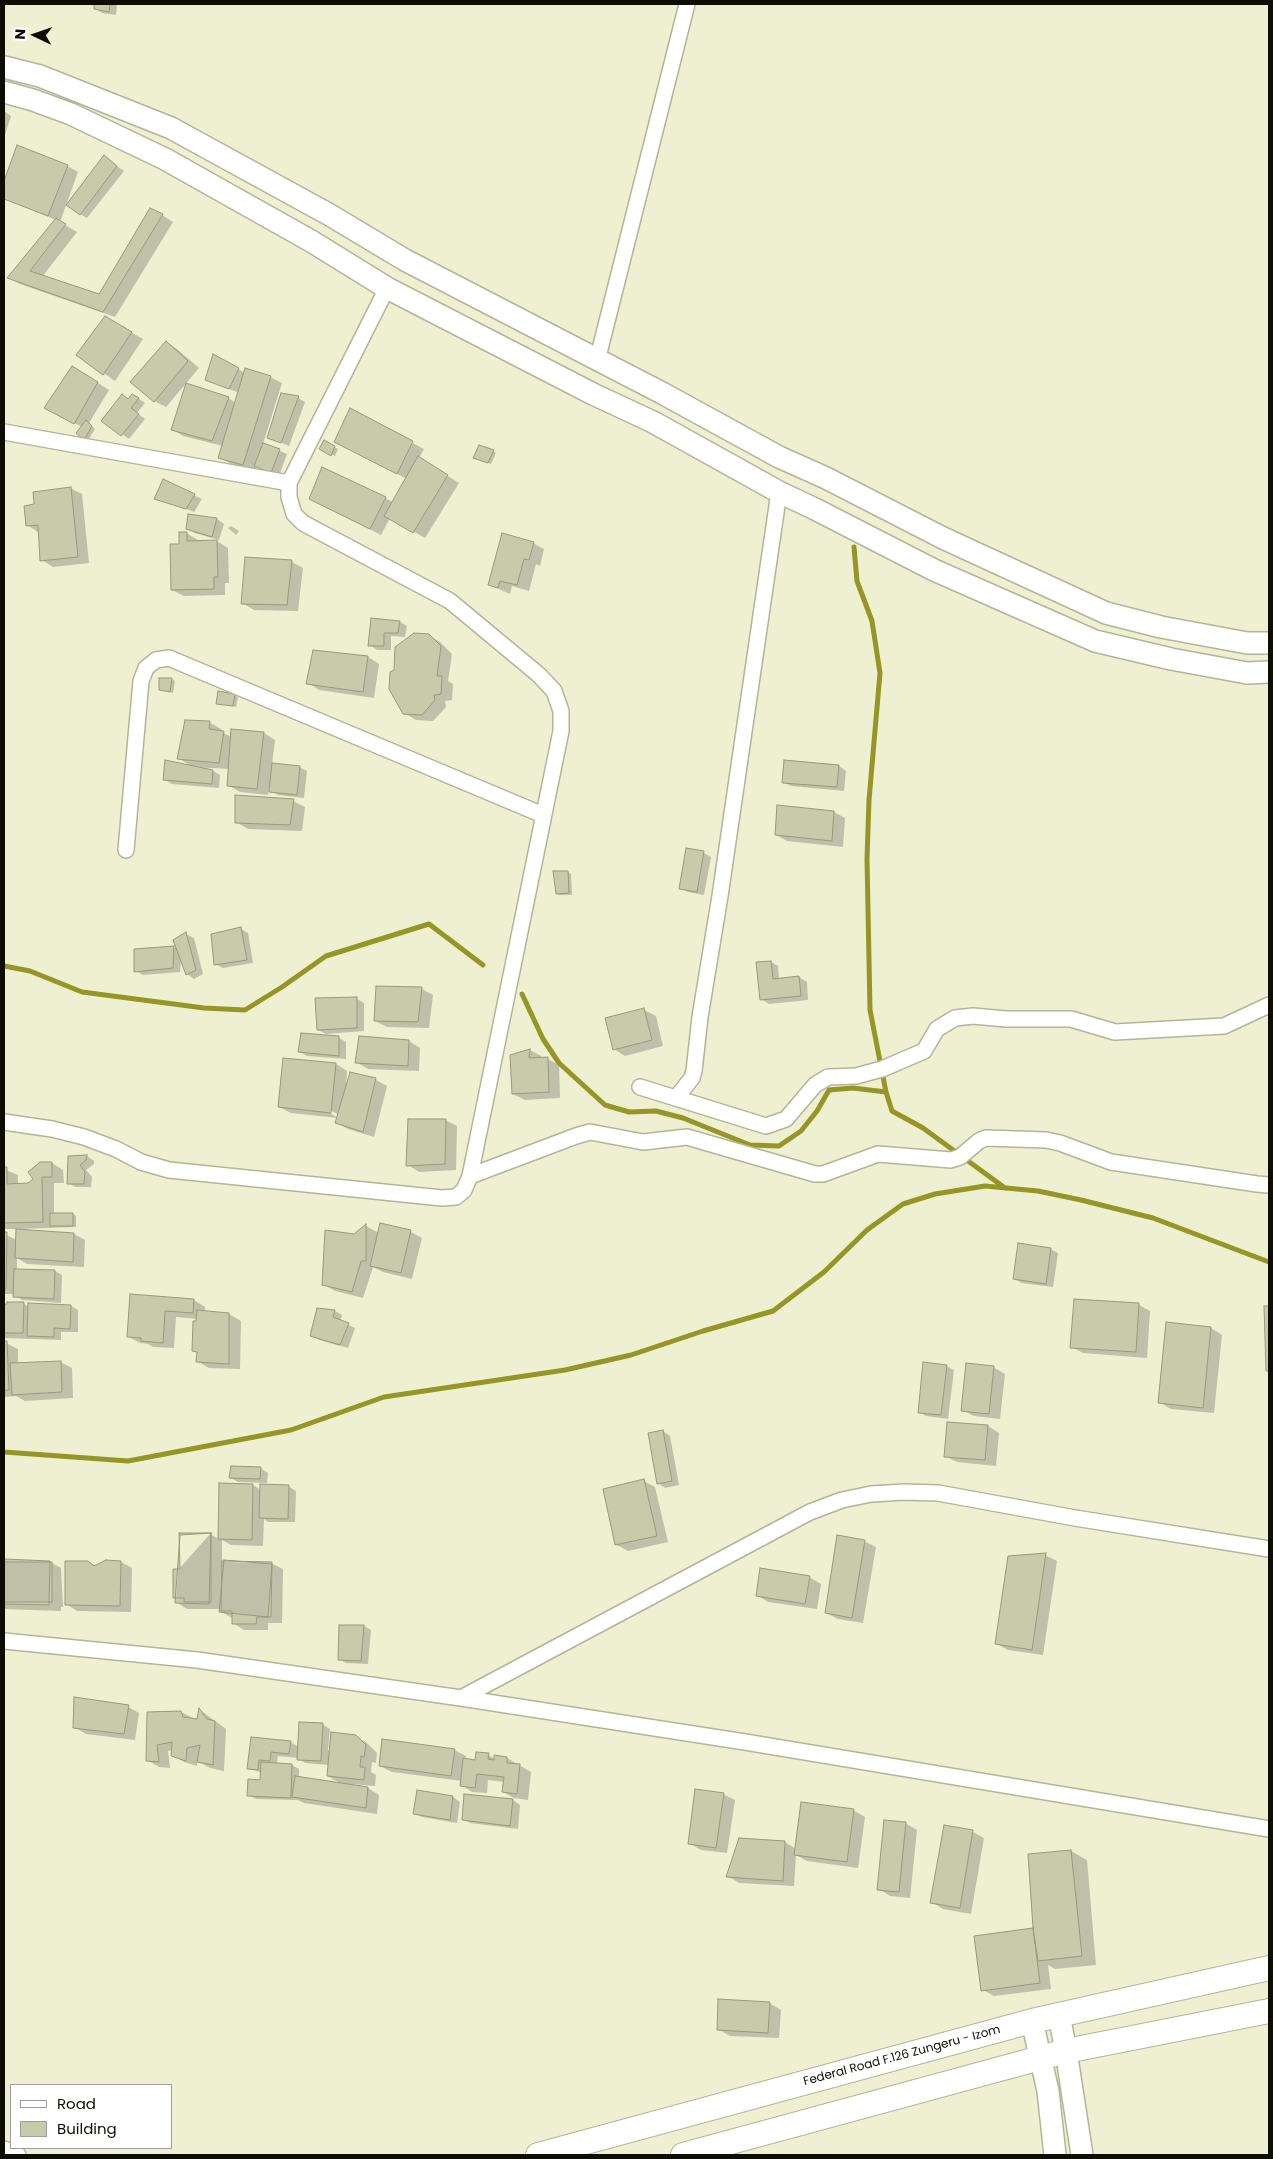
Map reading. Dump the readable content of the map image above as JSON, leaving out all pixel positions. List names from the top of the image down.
{
  "streets": {
    "main road": ["Federal Road F.126 Zungeru - Izom"]
  },
  "legend": ["Road", "Building"],
  "north": "left"
}
